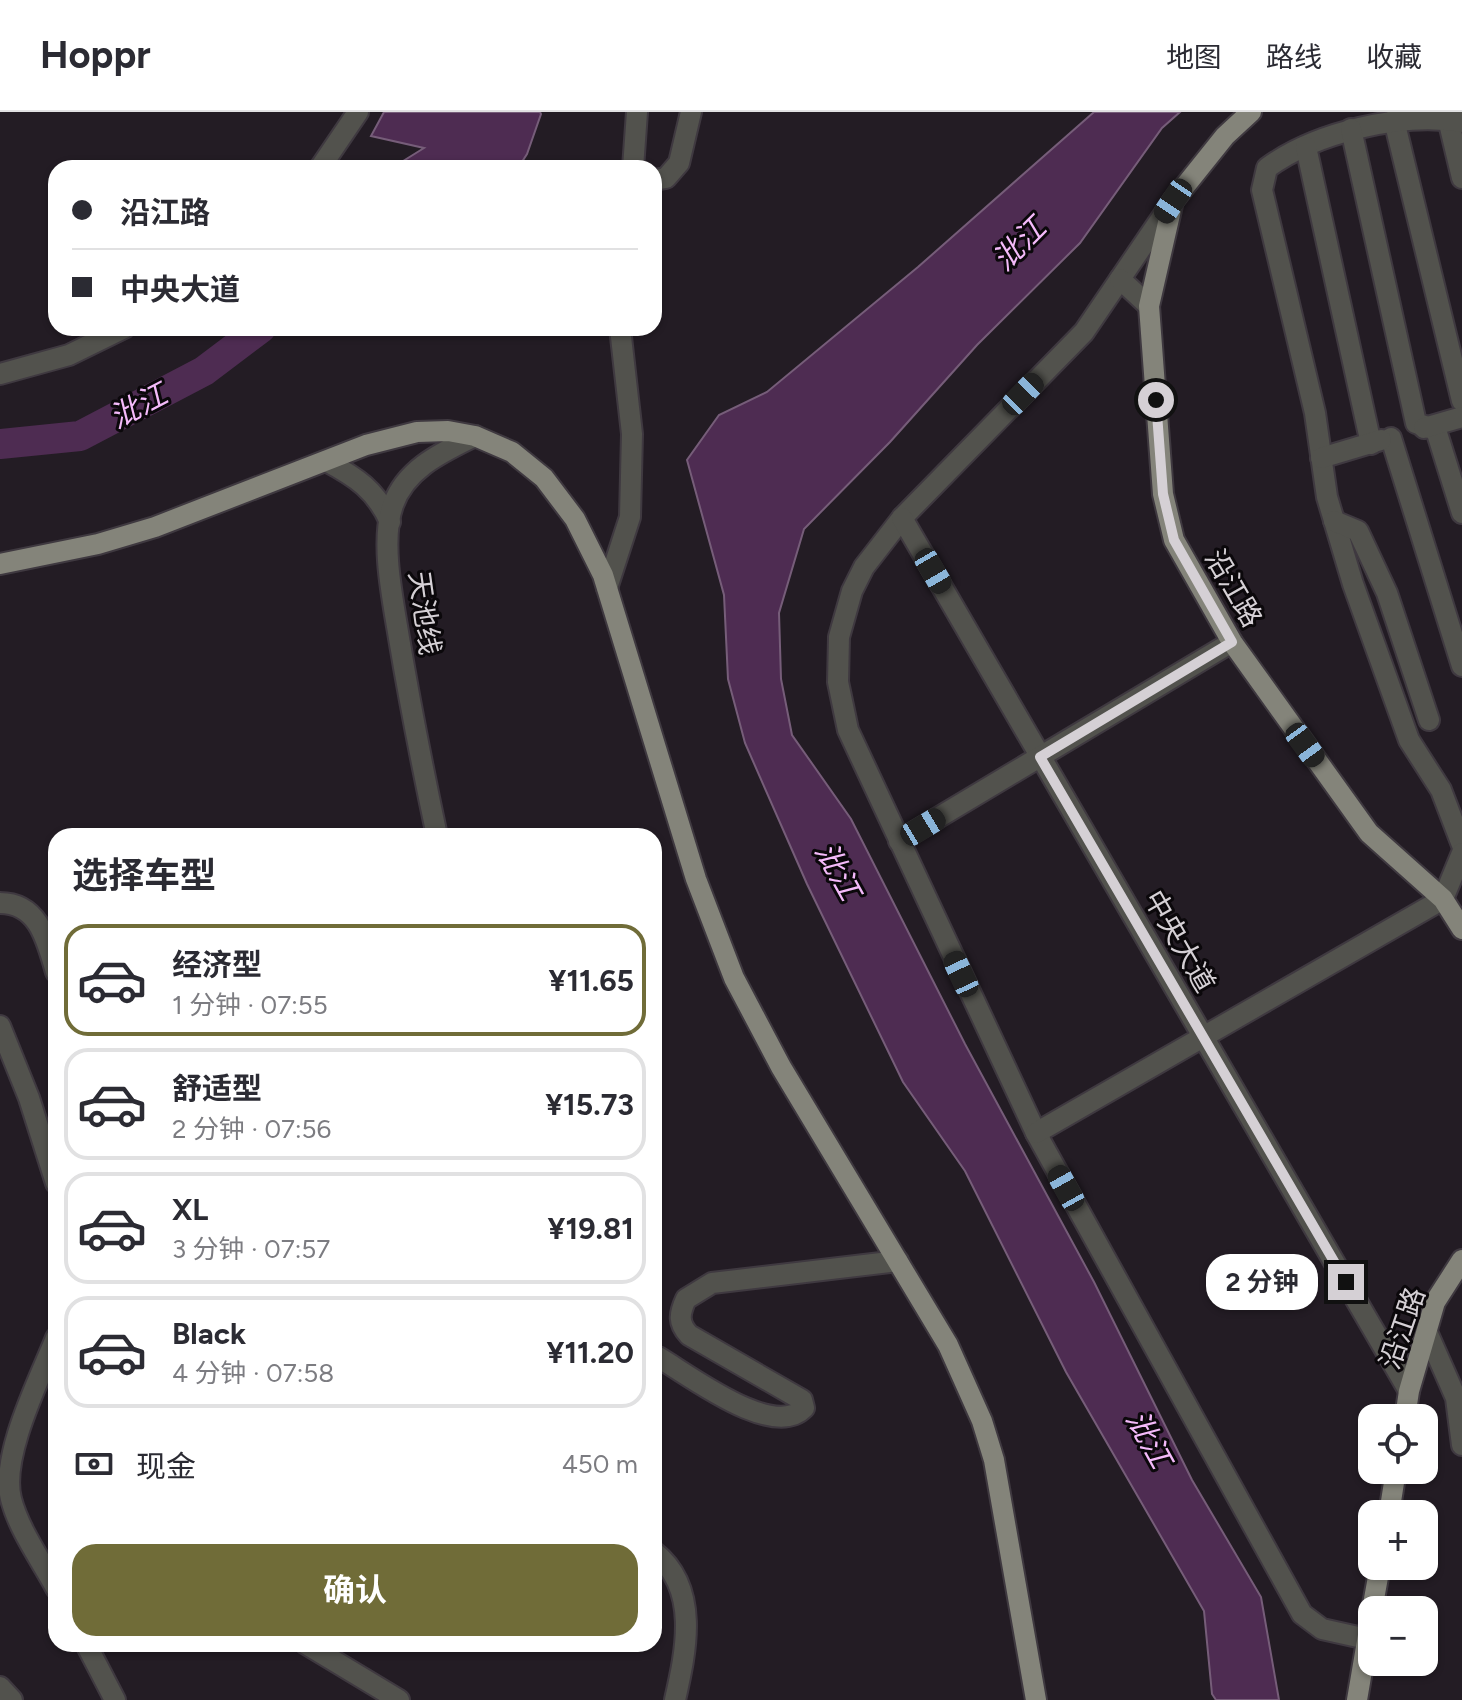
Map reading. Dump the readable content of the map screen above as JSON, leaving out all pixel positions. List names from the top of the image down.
{
  "streets": {
    "main road": ["沿江路"],
    "street": ["天池线", "中央大道"]
  },
  "crossings": [
    ["沿江路", "中央大道"]
  ],
  "water": ["沘江"],
  "page": {
    "header": "Hoppr",
    "nav": ["地图", "路线", "收藏"],
    "banner": ["沿江路", "中央大道"],
    "heading": "选择车型",
    "list": [
      {
        "name": "经济型",
        "note": "1 分钟 · 07:55",
        "value": "¥11.65"
      },
      {
        "name": "舒适型",
        "note": "2 分钟 · 07:56",
        "value": "¥15.73"
      },
      {
        "name": "XL",
        "note": "3 分钟 · 07:57",
        "value": "¥19.81"
      },
      {
        "name": "Black",
        "note": "4 分钟 · 07:58",
        "value": "¥11.20"
      }
    ],
    "bubble": "2 分钟",
    "map_buttons": ["+", "−"],
    "pay": ["现金", "450 m"],
    "buttons": "确认"
  }
}
